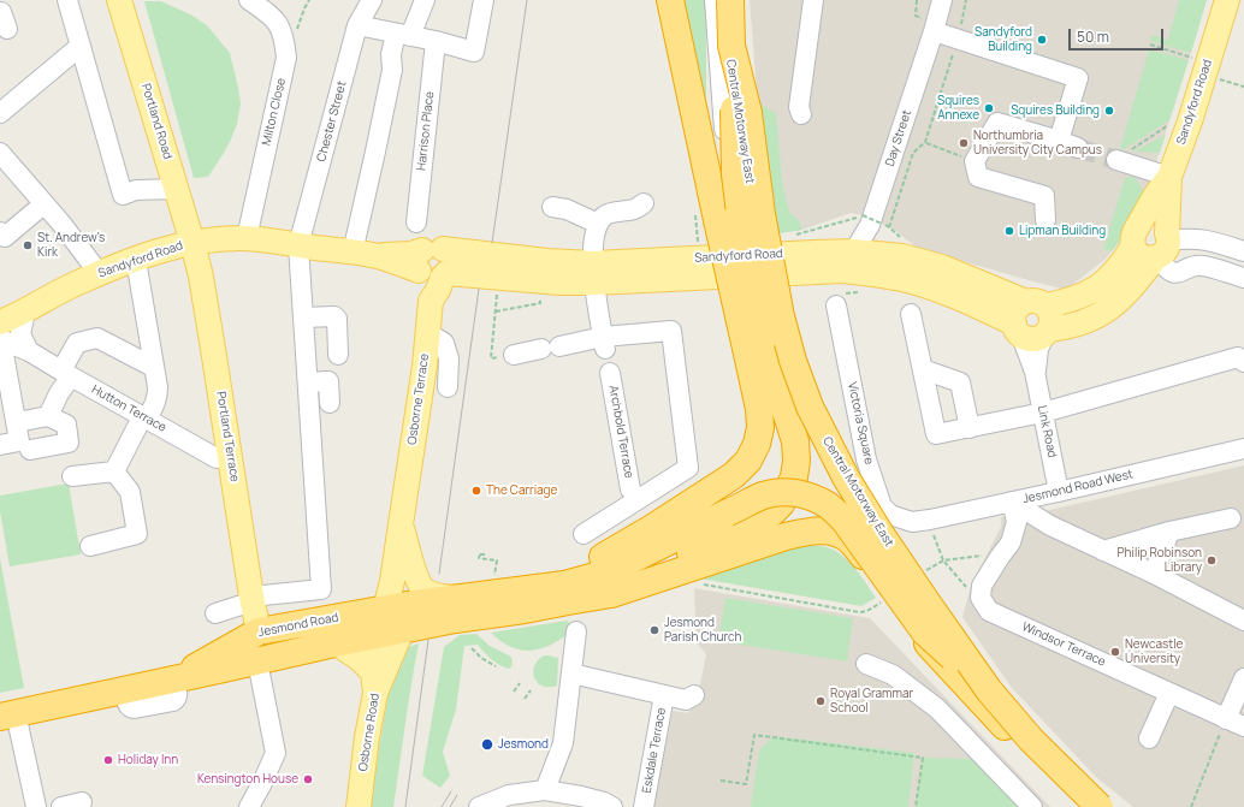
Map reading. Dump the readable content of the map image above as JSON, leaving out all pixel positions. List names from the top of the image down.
{
  "streets": {
    "highway": ["Central Motorway East", "Jesmond Road"],
    "main road": [
      "Sandyford Road",
      "Portland Road",
      "Osborne Terrace",
      "Portland Terrace",
      "Osborne Road"
    ],
    "street": [
      "Milton Close",
      "Chester Street",
      "Harrison Place",
      "Day Street",
      "Hutton Terrace",
      "Victoria Square",
      "Archbold Terrace",
      "Link Road",
      "Jesmond Road West",
      "Windsor Terrace",
      "Eskdale Terrace"
    ]
  },
  "crossings": [
    ["Sandyford Road", "Milton Close"],
    ["Sandyford Road", "Portland Road"],
    ["Sandyford Road", "Chester Street"],
    ["Sandyford Road", "Day Street"],
    ["Sandyford Road", "Osborne Terrace"],
    ["Sandyford Road", "Hutton Terrace"],
    ["Sandyford Road", "Link Road"],
    ["Sandyford Road", "Portland Terrace"],
    ["Portland Road", "Portland Terrace"],
    ["Chester Street", "Portland Terrace"],
    ["Osborne Terrace", "Jesmond Road"],
    ["Osborne Terrace", "Osborne Road"],
    ["Hutton Terrace", "Portland Terrace"],
    ["Victoria Square", "Jesmond Road West"],
    ["Link Road", "Jesmond Road West"],
    ["Portland Terrace", "Jesmond Road"],
    ["Jesmond Road", "Osborne Road"]
  ],
  "places": [
    "Sandyford Building",
    "Squires Annexe",
    "Squires Building",
    "Northumbria University City Campus",
    "Lipman Building",
    "St. Andrew's Kirk",
    "The Carriage",
    "Philip Robinson Library",
    "Jesmond Parish Church",
    "Newcastle University",
    "Royal Grammar School",
    "Jesmond",
    "Holiday Inn",
    "Kensington House"
  ],
  "scale_bar": "50 m"
}
